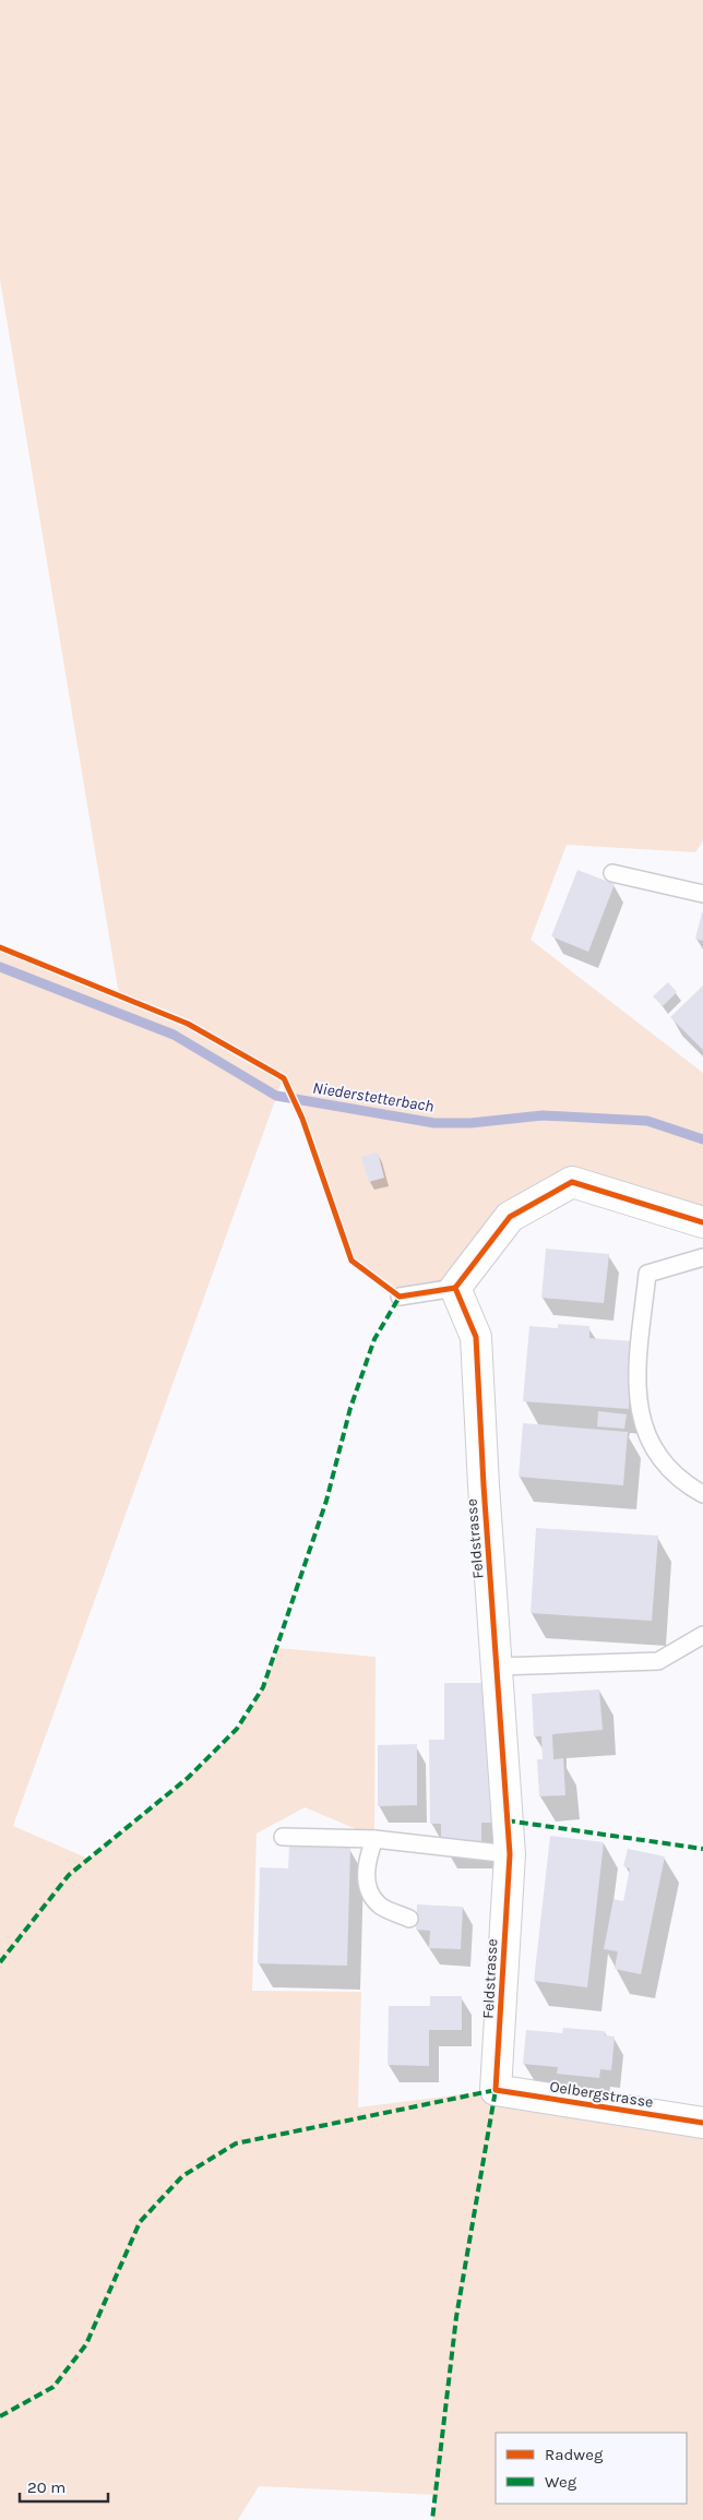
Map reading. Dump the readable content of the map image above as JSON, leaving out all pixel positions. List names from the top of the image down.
{
  "streets": {
    "street": ["Feldstrasse", "Oelbergstrasse"]
  },
  "crossings": [
    ["Feldstrasse", "Oelbergstrasse"]
  ],
  "water": ["Niederstetterbach"],
  "legend": ["Radweg", "Weg"],
  "scale_bar": "20 m"
}
